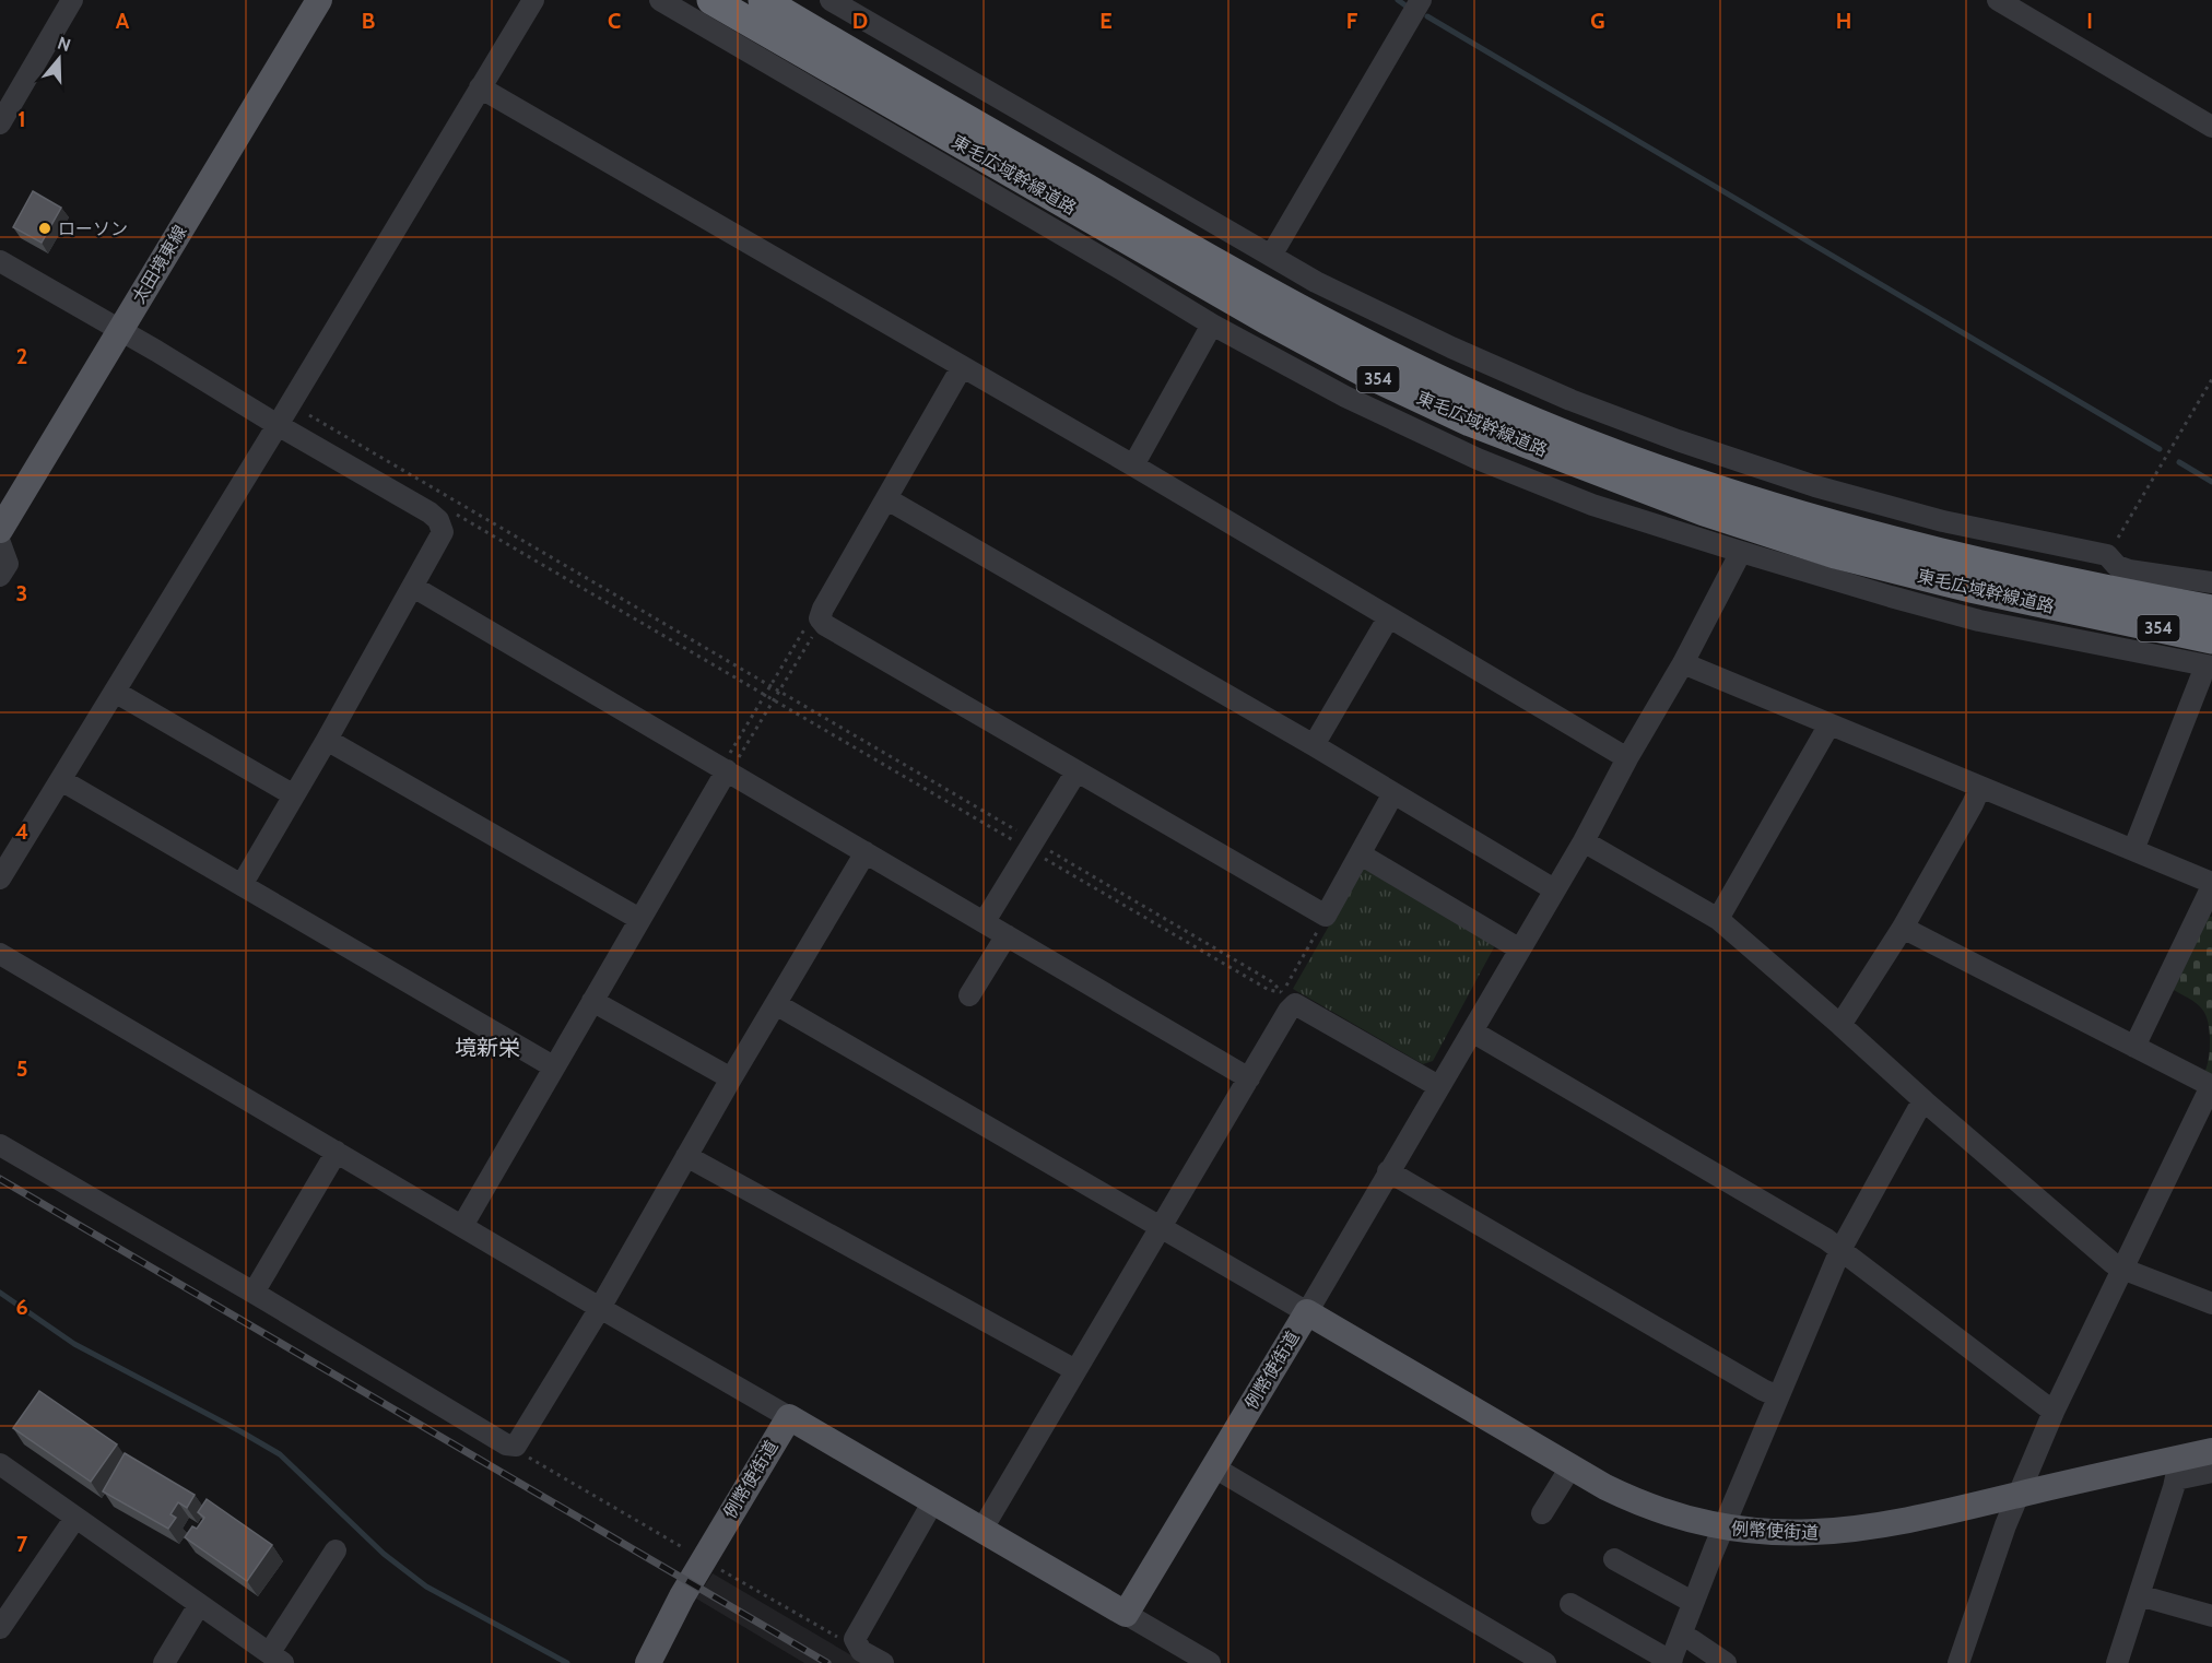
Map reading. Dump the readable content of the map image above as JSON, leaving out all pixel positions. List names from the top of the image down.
{
  "streets": {
    "highway": ["東毛広域幹線道路", "354"],
    "main road": ["太田境東線", "例幣使街道"]
  },
  "districts": ["境新栄"],
  "places": ["ローソン"],
  "north": "top",
  "grid": {
    "columns": [
      "A",
      "B",
      "C",
      "D",
      "E",
      "F",
      "G",
      "H",
      "I"
    ],
    "rows": [
      "1",
      "2",
      "3",
      "4",
      "5",
      "6",
      "7"
    ]
  }
}
